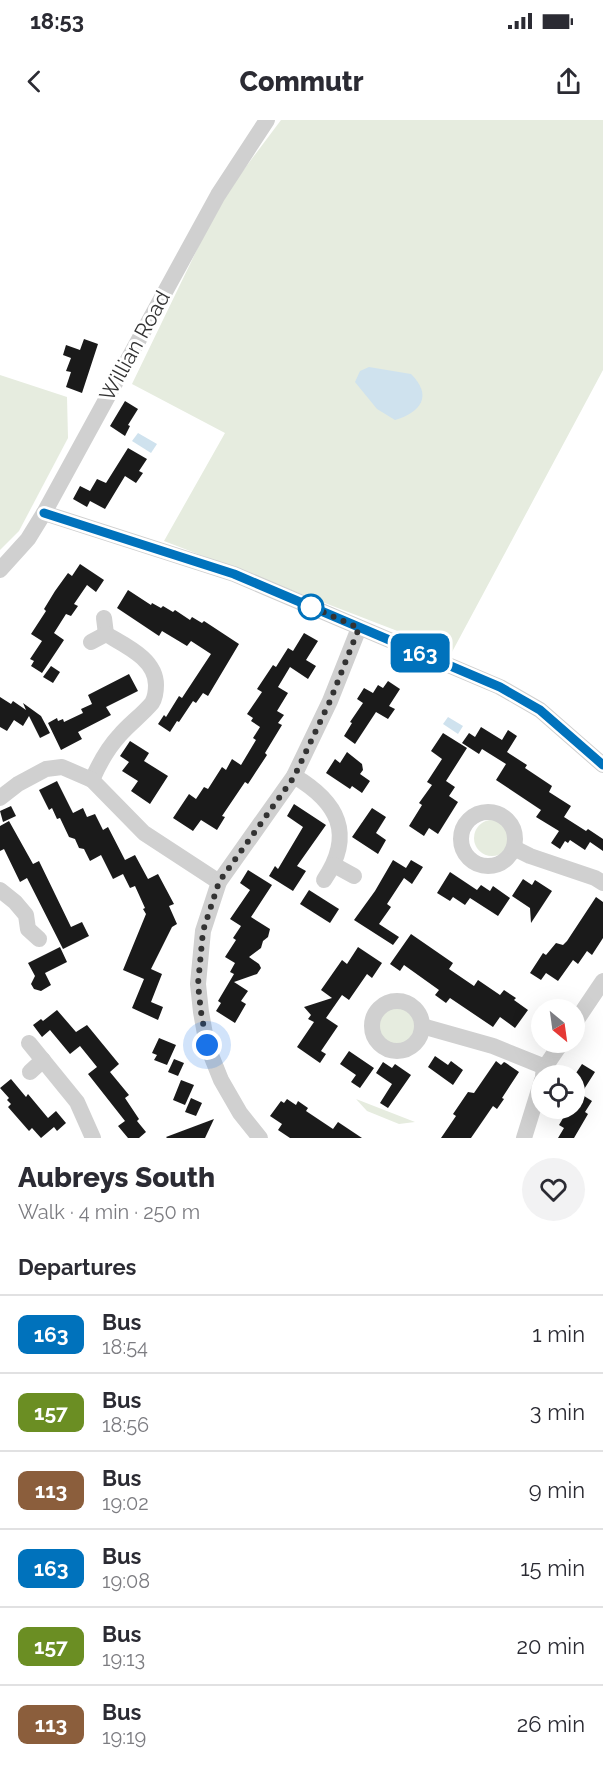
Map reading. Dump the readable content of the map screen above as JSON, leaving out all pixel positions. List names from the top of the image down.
{
  "streets": {
    "street": ["Willian Road"]
  },
  "lines": ["bus line 163"],
  "north": "bottom right",
  "page": {
    "status": "18:53",
    "header": "Commutr",
    "on_map": "163",
    "heading": [
      ["Aubreys South", "Walk · 4 min · 250 m"],
      "Departures"
    ],
    "list": [
      {
        "mark": "163",
        "name": "Bus",
        "note": "18:54",
        "value": "1 min"
      },
      {
        "mark": "157",
        "name": "Bus",
        "note": "18:56",
        "value": "3 min"
      },
      {
        "mark": "113",
        "name": "Bus",
        "note": "19:02",
        "value": "9 min"
      },
      {
        "mark": "163",
        "name": "Bus",
        "note": "19:08",
        "value": "15 min"
      },
      {
        "mark": "157",
        "name": "Bus",
        "note": "19:13",
        "value": "20 min"
      },
      {
        "mark": "113",
        "name": "Bus",
        "note": "19:19",
        "value": "26 min"
      }
    ]
  }
}
